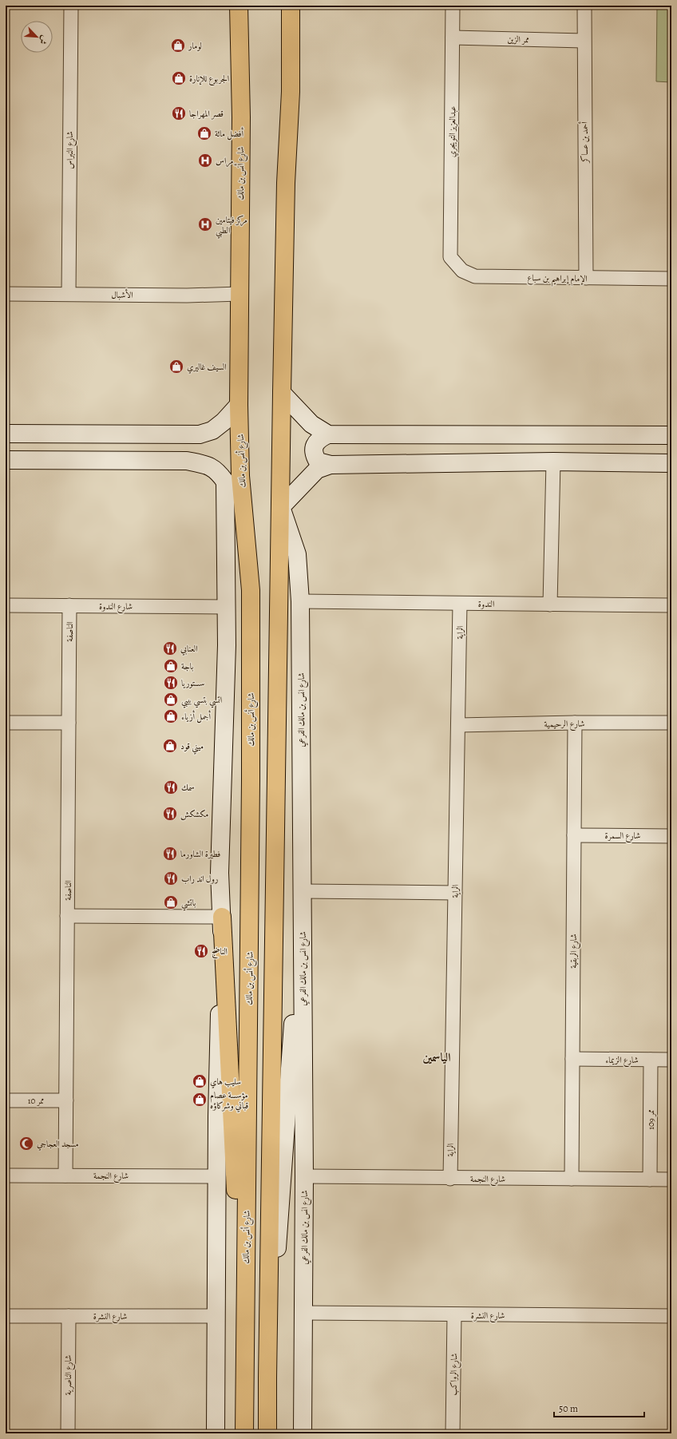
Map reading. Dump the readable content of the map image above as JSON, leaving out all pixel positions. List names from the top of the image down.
{
  "streets": {
    "main road": ["شارع أنس بن مالك"],
    "street": [
      "ممر الزين",
      "عبدالعزيز التويجري",
      "أحمد بن عساكر",
      "شارع النبراس",
      "الإمام إبراهيم بن سباع",
      "الأشبال",
      "الندوة",
      "شارع الندوة",
      "الناصفة",
      "الراية",
      "شارع انس بن مالك الفرعي",
      "شارع الرحيمية",
      "شارع السمرة",
      "شارع الربقية",
      "شارع الزيماء",
      "ممر 10",
      "ممر 109",
      "شارع النجمة",
      "شارع النشرة",
      "شارع الرواكب",
      "شارع الناصرية"
    ]
  },
  "crossings": [
    ["ممر الزين", "عبدالعزيز التويجري"],
    ["ممر الزين", "أحمد بن عساكر"],
    ["عبدالعزيز التويجري", "الإمام إبراهيم بن سباع"],
    ["أحمد بن عساكر", "الإمام إبراهيم بن سباع"],
    ["شارع النبراس", "الأشبال"],
    ["شارع أنس بن مالك", "الأشبال"],
    ["الندوة", "الراية"],
    ["الندوة", "شارع انس بن مالك الفرعي"],
    ["شارع الندوة", "الناصفة"],
    ["الناصفة", "ممر 10"],
    ["الناصفة", "شارع النجمة"],
    ["الراية", "شارع الرحيمية"],
    ["الراية", "شارع النجمة"],
    ["شارع انس بن مالك الفرعي", "شارع النجمة"],
    ["شارع انس بن مالك الفرعي", "شارع النشرة"],
    ["شارع الرحيمية", "شارع الربقية"],
    ["شارع السمرة", "شارع الربقية"],
    ["شارع الربقية", "شارع الزيماء"],
    ["شارع الربقية", "شارع النجمة"],
    ["شارع الزيماء", "ممر 109"],
    ["ممر 109", "شارع النجمة"],
    ["شارع النشرة", "شارع الرواكب"],
    ["شارع النشرة", "شارع الناصرية"]
  ],
  "districts": ["الياسمين"],
  "places": {
    "shop": [
      "لومار",
      "الجربوع للإنارة",
      "أفضل مائة",
      "السيف غاليري",
      "باجة",
      "اتسي بتسي بيبي",
      "أجمل أزياء",
      "ميني قود",
      "باتشي",
      "سليب هاي",
      "مؤسسة عصام قباني وشركاؤه"
    ],
    "restaurant": [
      "قصر المهراجا",
      "العنابي",
      "سستوريا",
      "سمك",
      "مكشكش",
      "فطيرة الشاورما",
      "رول اند راب",
      "الناضج"
    ],
    "hospital": ["مراس", "مركز فيتامين الطبي"],
    "mosque": ["مسجد العجاجي"]
  },
  "scale_bar": "50 m",
  "north": "bottom right"
}
